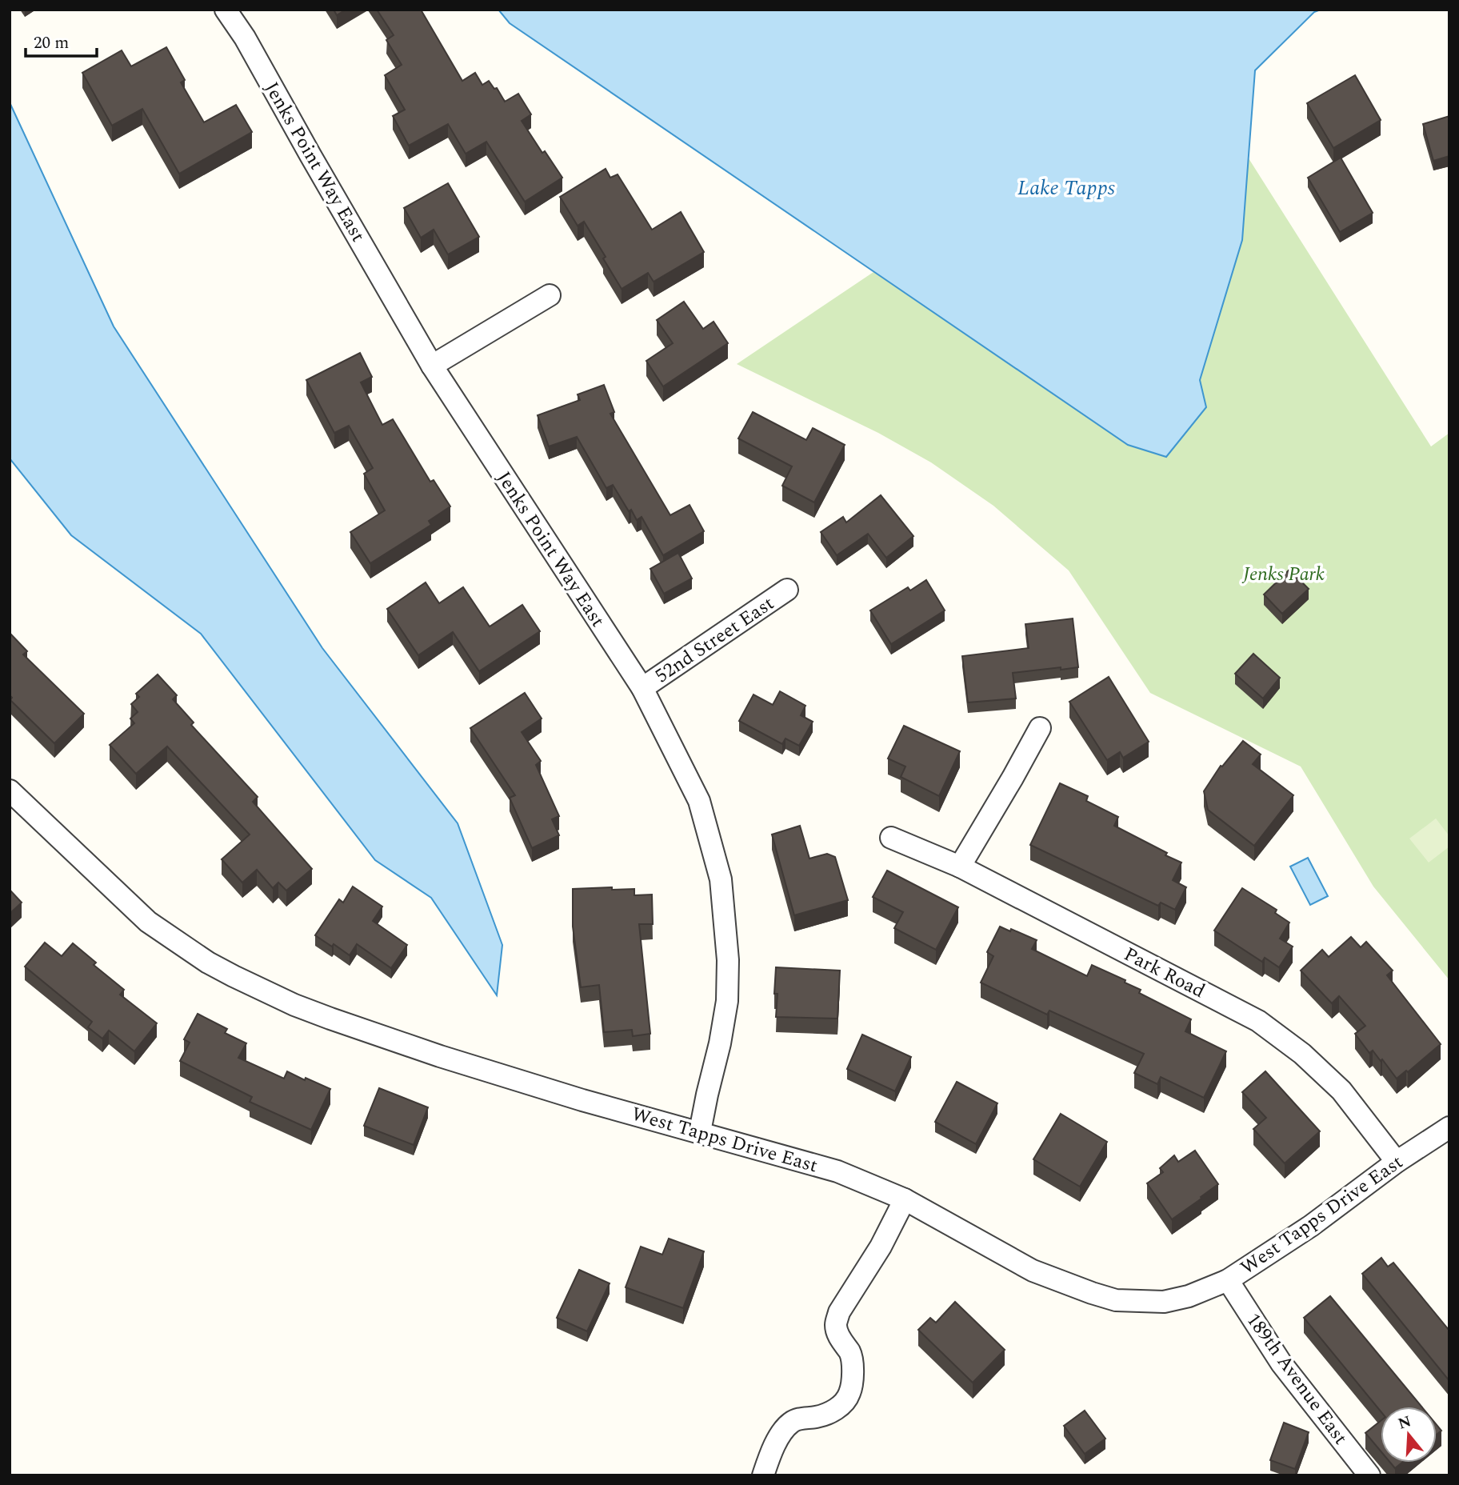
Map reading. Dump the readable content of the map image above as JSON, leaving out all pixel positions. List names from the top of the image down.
{
  "streets": {
    "street": [
      "Jenks Point Way East",
      "52nd Street East",
      "Park Road",
      "West Tapps Drive East",
      "189th Avenue East"
    ]
  },
  "crossings": [
    ["Jenks Point Way East", "52nd Street East"],
    ["Jenks Point Way East", "West Tapps Drive East"],
    ["Park Road", "West Tapps Drive East"],
    ["West Tapps Drive East", "189th Avenue East"]
  ],
  "water": ["Lake Tapps"],
  "parks": ["Jenks Park"],
  "scale_bar": "20 m",
  "north": "top"
}
